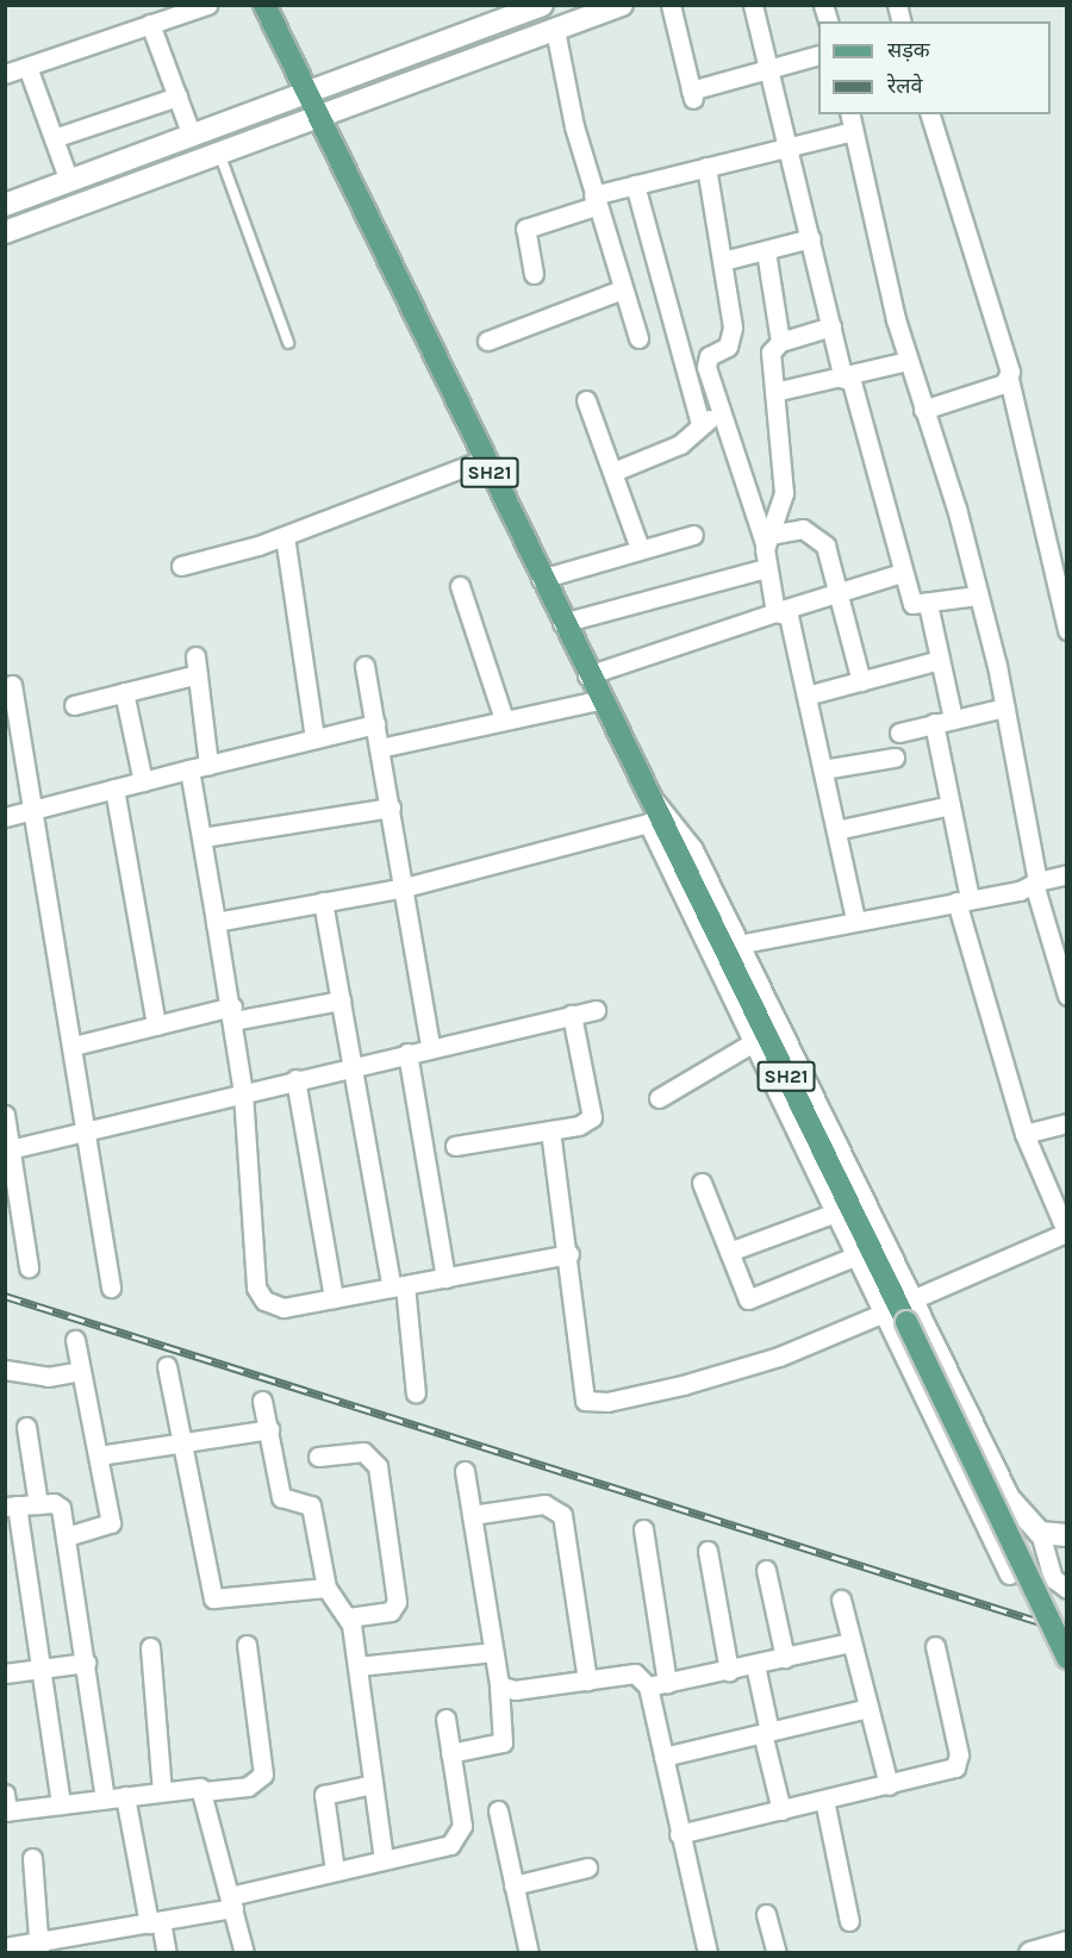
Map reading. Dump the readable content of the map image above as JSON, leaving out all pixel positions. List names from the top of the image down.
{
  "streets": {
    "main road": ["SH21"]
  },
  "legend": ["सड़क", "रेलवे"]
}
